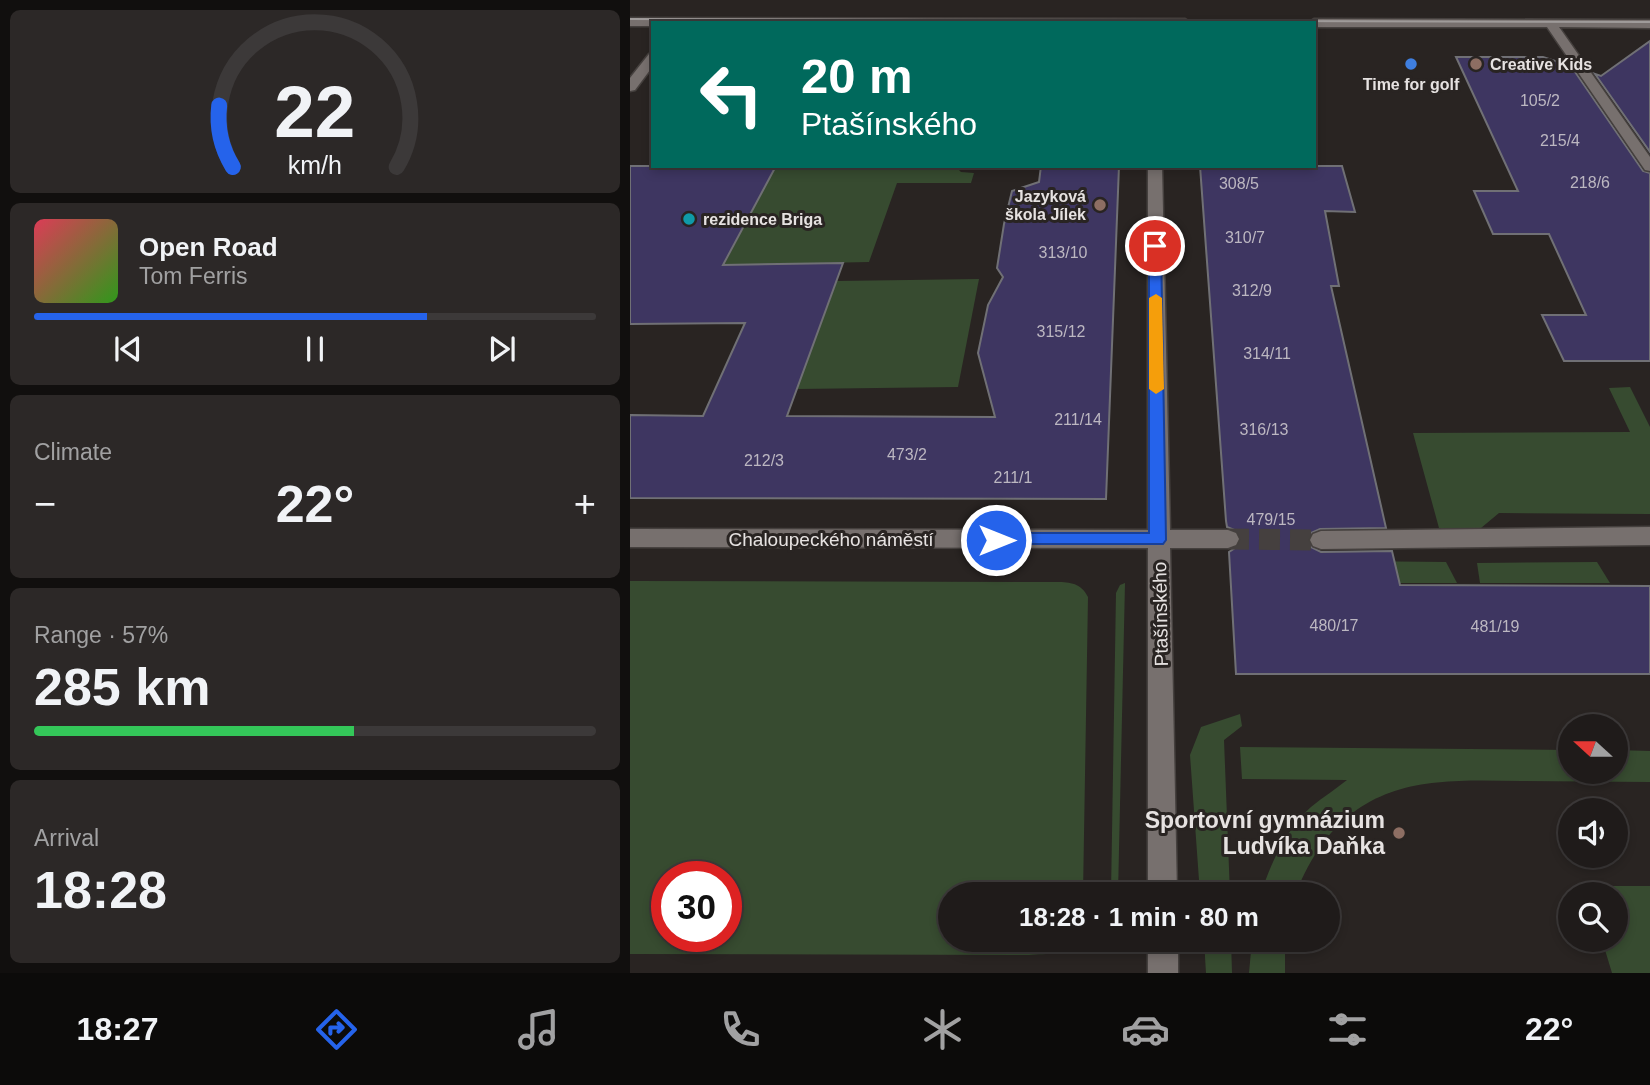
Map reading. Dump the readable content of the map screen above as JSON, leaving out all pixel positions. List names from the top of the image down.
{
  "streets": {
    "street": ["Chaloupeckého náměstí", "Ptašínského"]
  },
  "crossings": [
    ["Chaloupeckého náměstí", "Ptašínského"]
  ],
  "places": [
    "Time for golf",
    "Creative Kids",
    "Jazyková škola Jílek",
    "rezidence Briga",
    "Sportovní gymnázium Ludvíka Daňka"
  ],
  "house_numbers": [
    "105/2",
    "215/4",
    "218/6",
    "308/5",
    "310/7",
    "313/10",
    "312/9",
    "315/12",
    "314/11",
    "211/14",
    "316/13",
    "473/2",
    "212/3",
    "211/1",
    "479/15",
    "480/17",
    "481/19"
  ],
  "north": "left",
  "page": {
    "turn": ["20 m", "Ptašínského"],
    "song": ["Open Road", "Tom Ferris"],
    "tile": [
      "Climate",
      ["Range · 57%", "285 km"],
      ["Arrival", "18:28"]
    ],
    "heat": ["−", "22°", "+"],
    "limit": "30",
    "trip": "18:28 · 1 min · 80 m",
    "tabs": ["18:27", "22°"],
    "gauge": ["22", "km/h"]
  }
}
